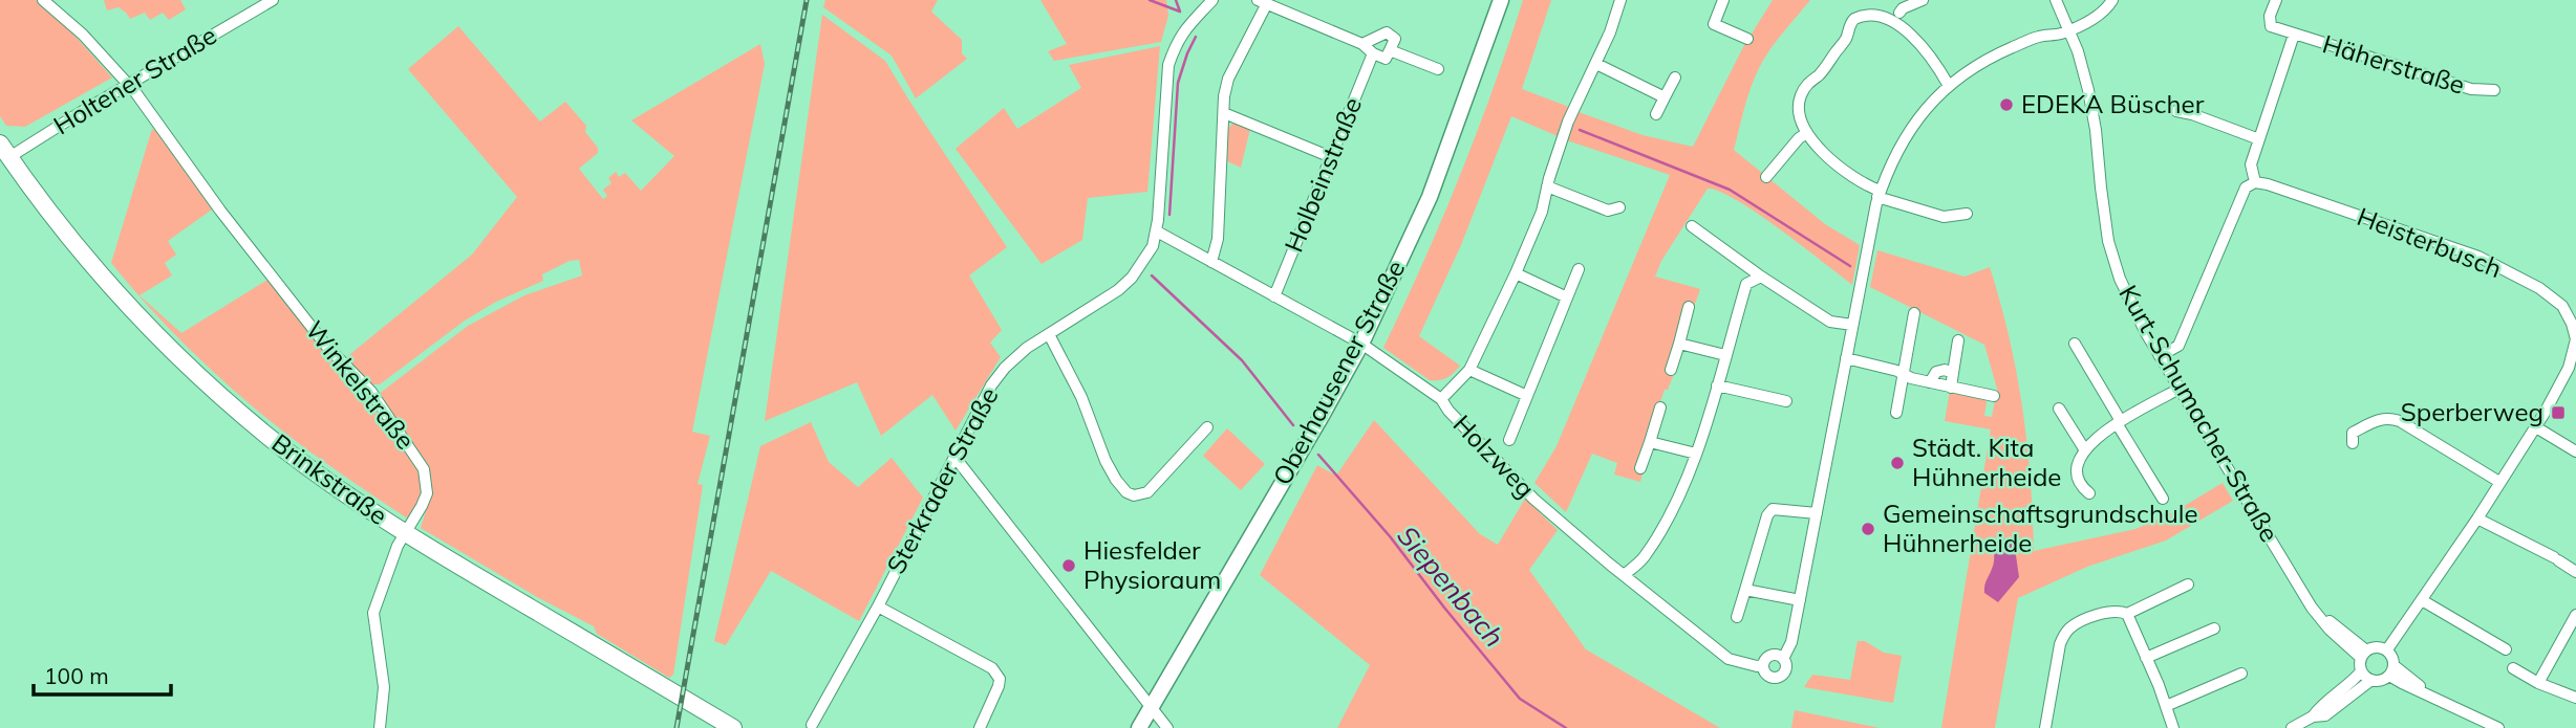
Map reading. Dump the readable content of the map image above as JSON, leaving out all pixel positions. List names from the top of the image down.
{
  "streets": {
    "main road": ["Oberhausener Straße", "Brinkstraße"],
    "street": [
      "Häherstraße",
      "Holtener Straße",
      "Holbeinstraße",
      "Heisterbusch",
      "Winkelstraße",
      "Kurt-Schumacher-Straße",
      "Holzweg",
      "Sterkrader Straße"
    ]
  },
  "crossings": [
    ["Holtener Straße", "Winkelstraße"],
    ["Holtener Straße", "Brinkstraße"],
    ["Holbeinstraße", "Holzweg"],
    ["Heisterbusch", "Kurt-Schumacher-Straße"],
    ["Oberhausener Straße", "Holzweg"],
    ["Winkelstraße", "Brinkstraße"],
    ["Holzweg", "Sterkrader Straße"]
  ],
  "water": ["Siepenbach"],
  "places": {
    "other": [
      "EDEKA Büscher",
      "Städt. Kita Hühnerheide",
      "Gemeinschaftsgrundschule Hühnerheide",
      "Hiesfelder Physioraum"
    ],
    "transit": ["Sperberweg"]
  },
  "scale_bar": "100 m"
}
